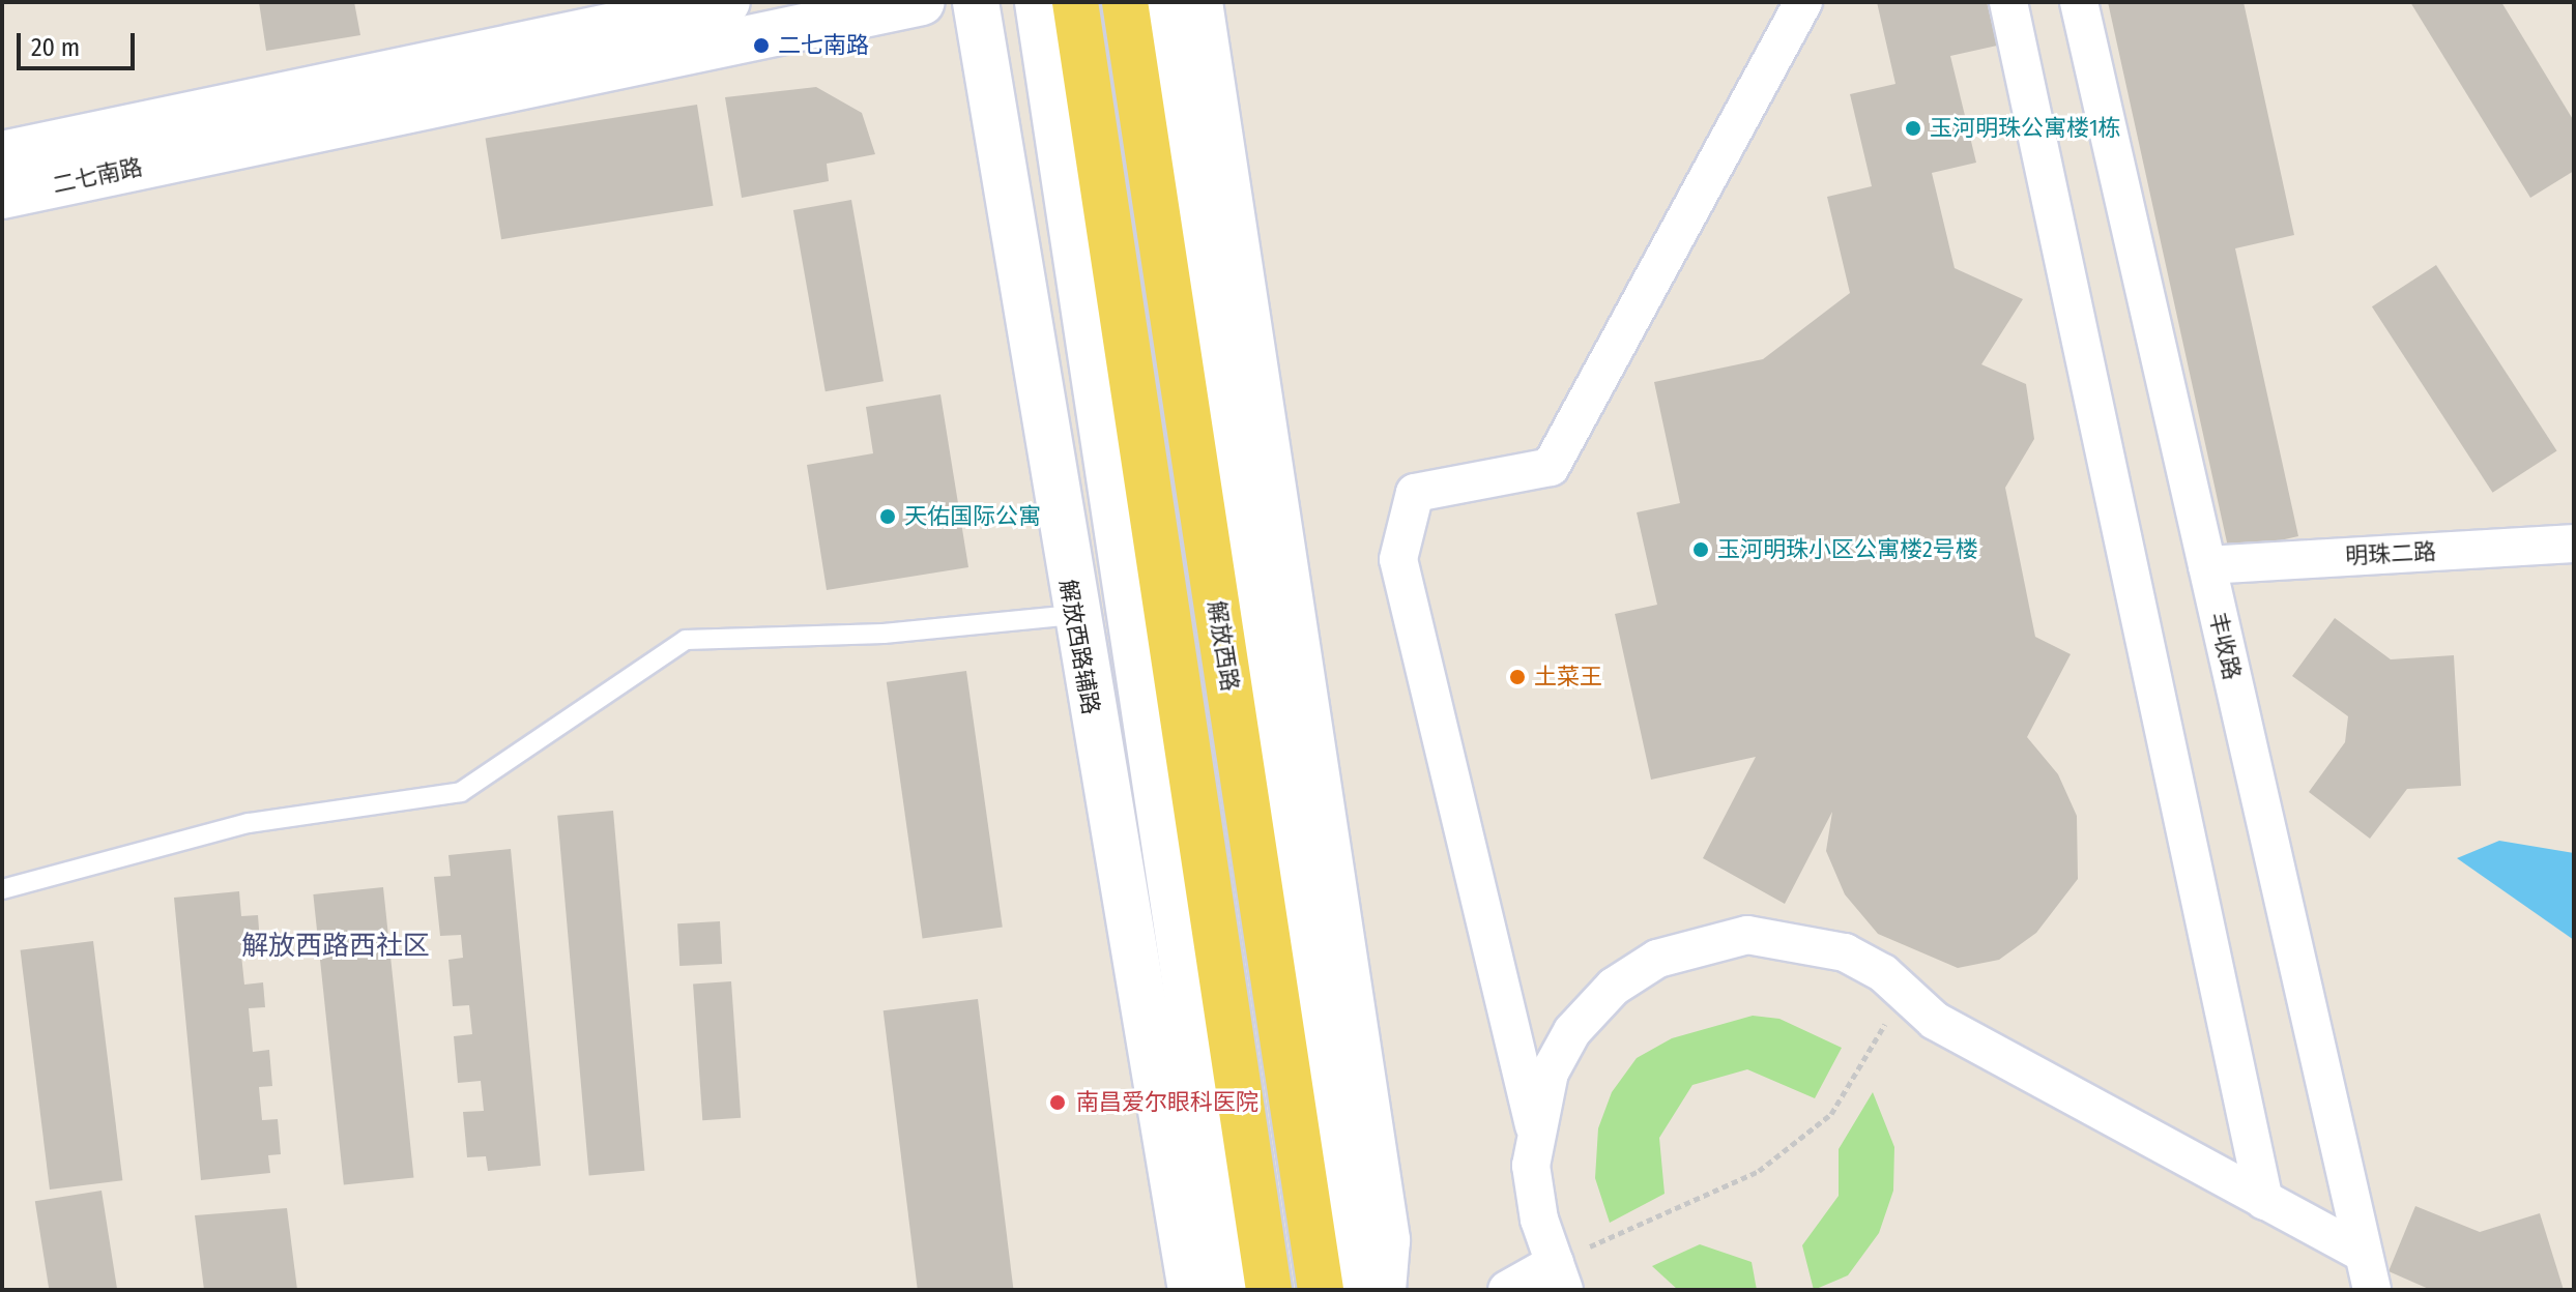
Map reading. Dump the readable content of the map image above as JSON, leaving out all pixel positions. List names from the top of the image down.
{
  "streets": {
    "main road": ["二七南路", "解放西路", "解放西路辅路"],
    "street": ["明珠二路", "丰收路"]
  },
  "crossings": [
    ["明珠二路", "丰收路"]
  ],
  "districts": ["解放西路西社区"],
  "places": [
    "二七南路",
    "玉河明珠公寓楼1栋",
    "天佑国际公寓",
    "玉河明珠小区公寓楼2号楼",
    "土菜王",
    "南昌爱尔眼科医院"
  ],
  "scale_bar": "20 m"
}
